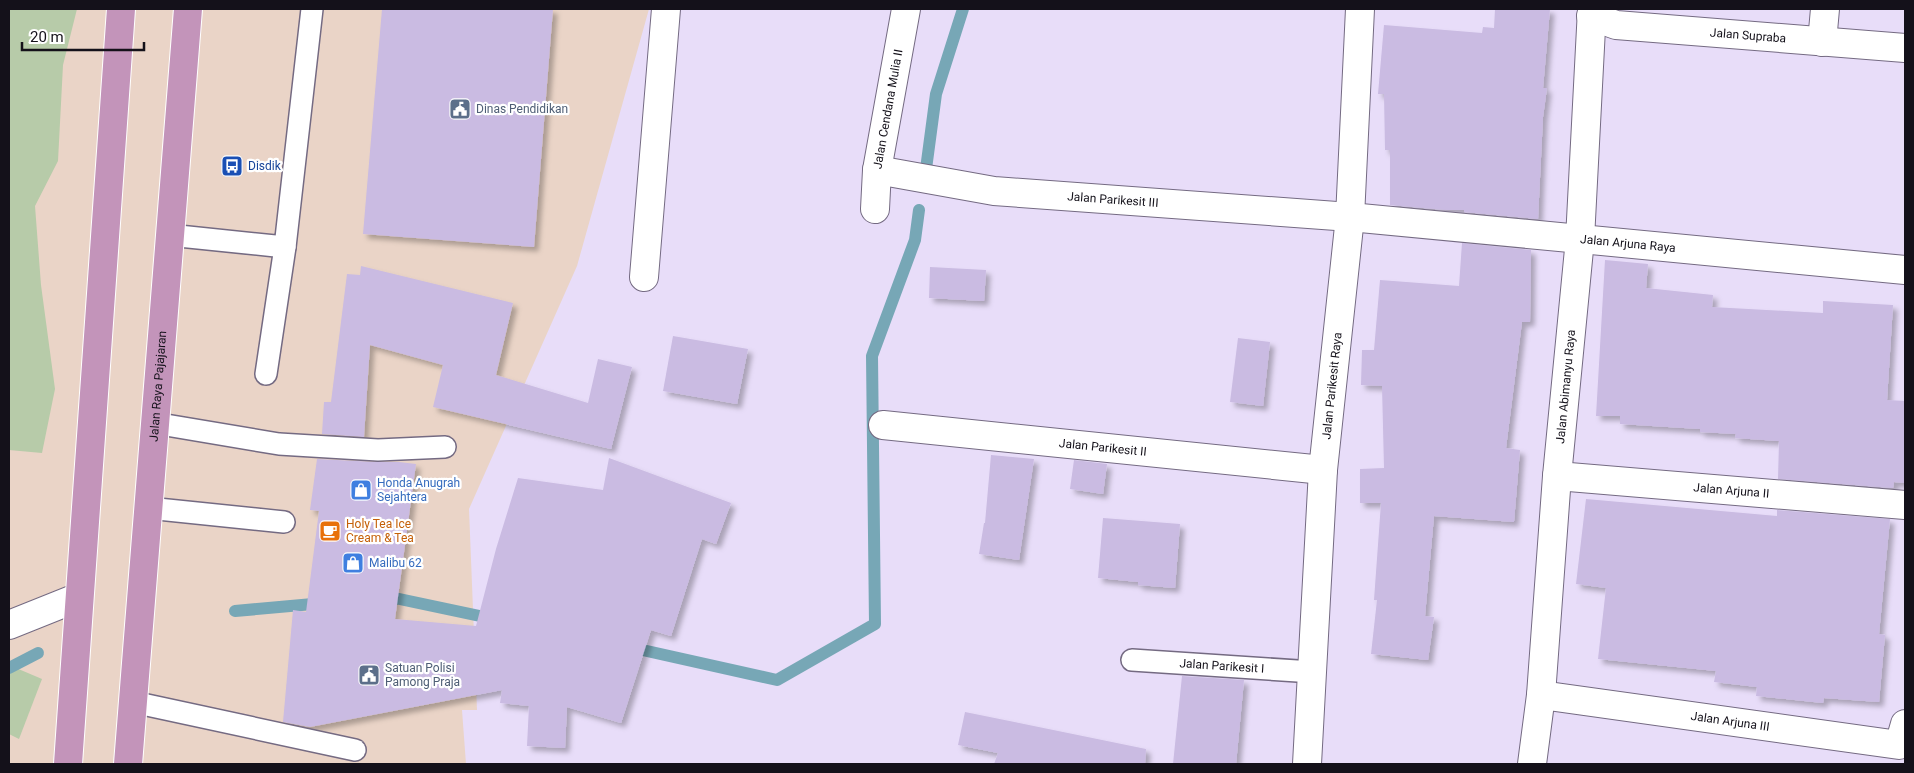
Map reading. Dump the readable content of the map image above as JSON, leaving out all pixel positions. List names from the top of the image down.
{
  "streets": {
    "highway": ["Jalan Raya Pajajaran"],
    "street": [
      "Jalan Supraba",
      "Jalan Cendana Mulia II",
      "Jalan Parikesit III",
      "Jalan Arjuna Raya",
      "Jalan Parikesit Raya",
      "Jalan Abimanyu Raya",
      "Jalan Parikesit II",
      "Jalan Arjuna II",
      "Jalan Arjuna III"
    ],
    "lane": ["Jalan Parikesit I"]
  },
  "crossings": [
    ["Jalan Supraba", "Jalan Abimanyu Raya"],
    ["Jalan Cendana Mulia II", "Jalan Parikesit III"],
    ["Jalan Parikesit III", "Jalan Arjuna Raya"],
    ["Jalan Parikesit III", "Jalan Parikesit Raya"],
    ["Jalan Arjuna Raya", "Jalan Parikesit Raya"],
    ["Jalan Arjuna Raya", "Jalan Abimanyu Raya"],
    ["Jalan Parikesit Raya", "Jalan Parikesit II"],
    ["Jalan Parikesit Raya", "Jalan Parikesit I"],
    ["Jalan Abimanyu Raya", "Jalan Arjuna II"],
    ["Jalan Abimanyu Raya", "Jalan Arjuna III"]
  ],
  "places": {
    "public building": ["Dinas Pendidikan", "Satuan Polisi Pamong Praja"],
    "bus stop": ["Disdik"],
    "shop": ["Honda Anugrah Sejahtera", "Malibu 62"],
    "cafe": ["Holy Tea Ice Cream & Tea"]
  },
  "scale_bar": "20 m"
}
